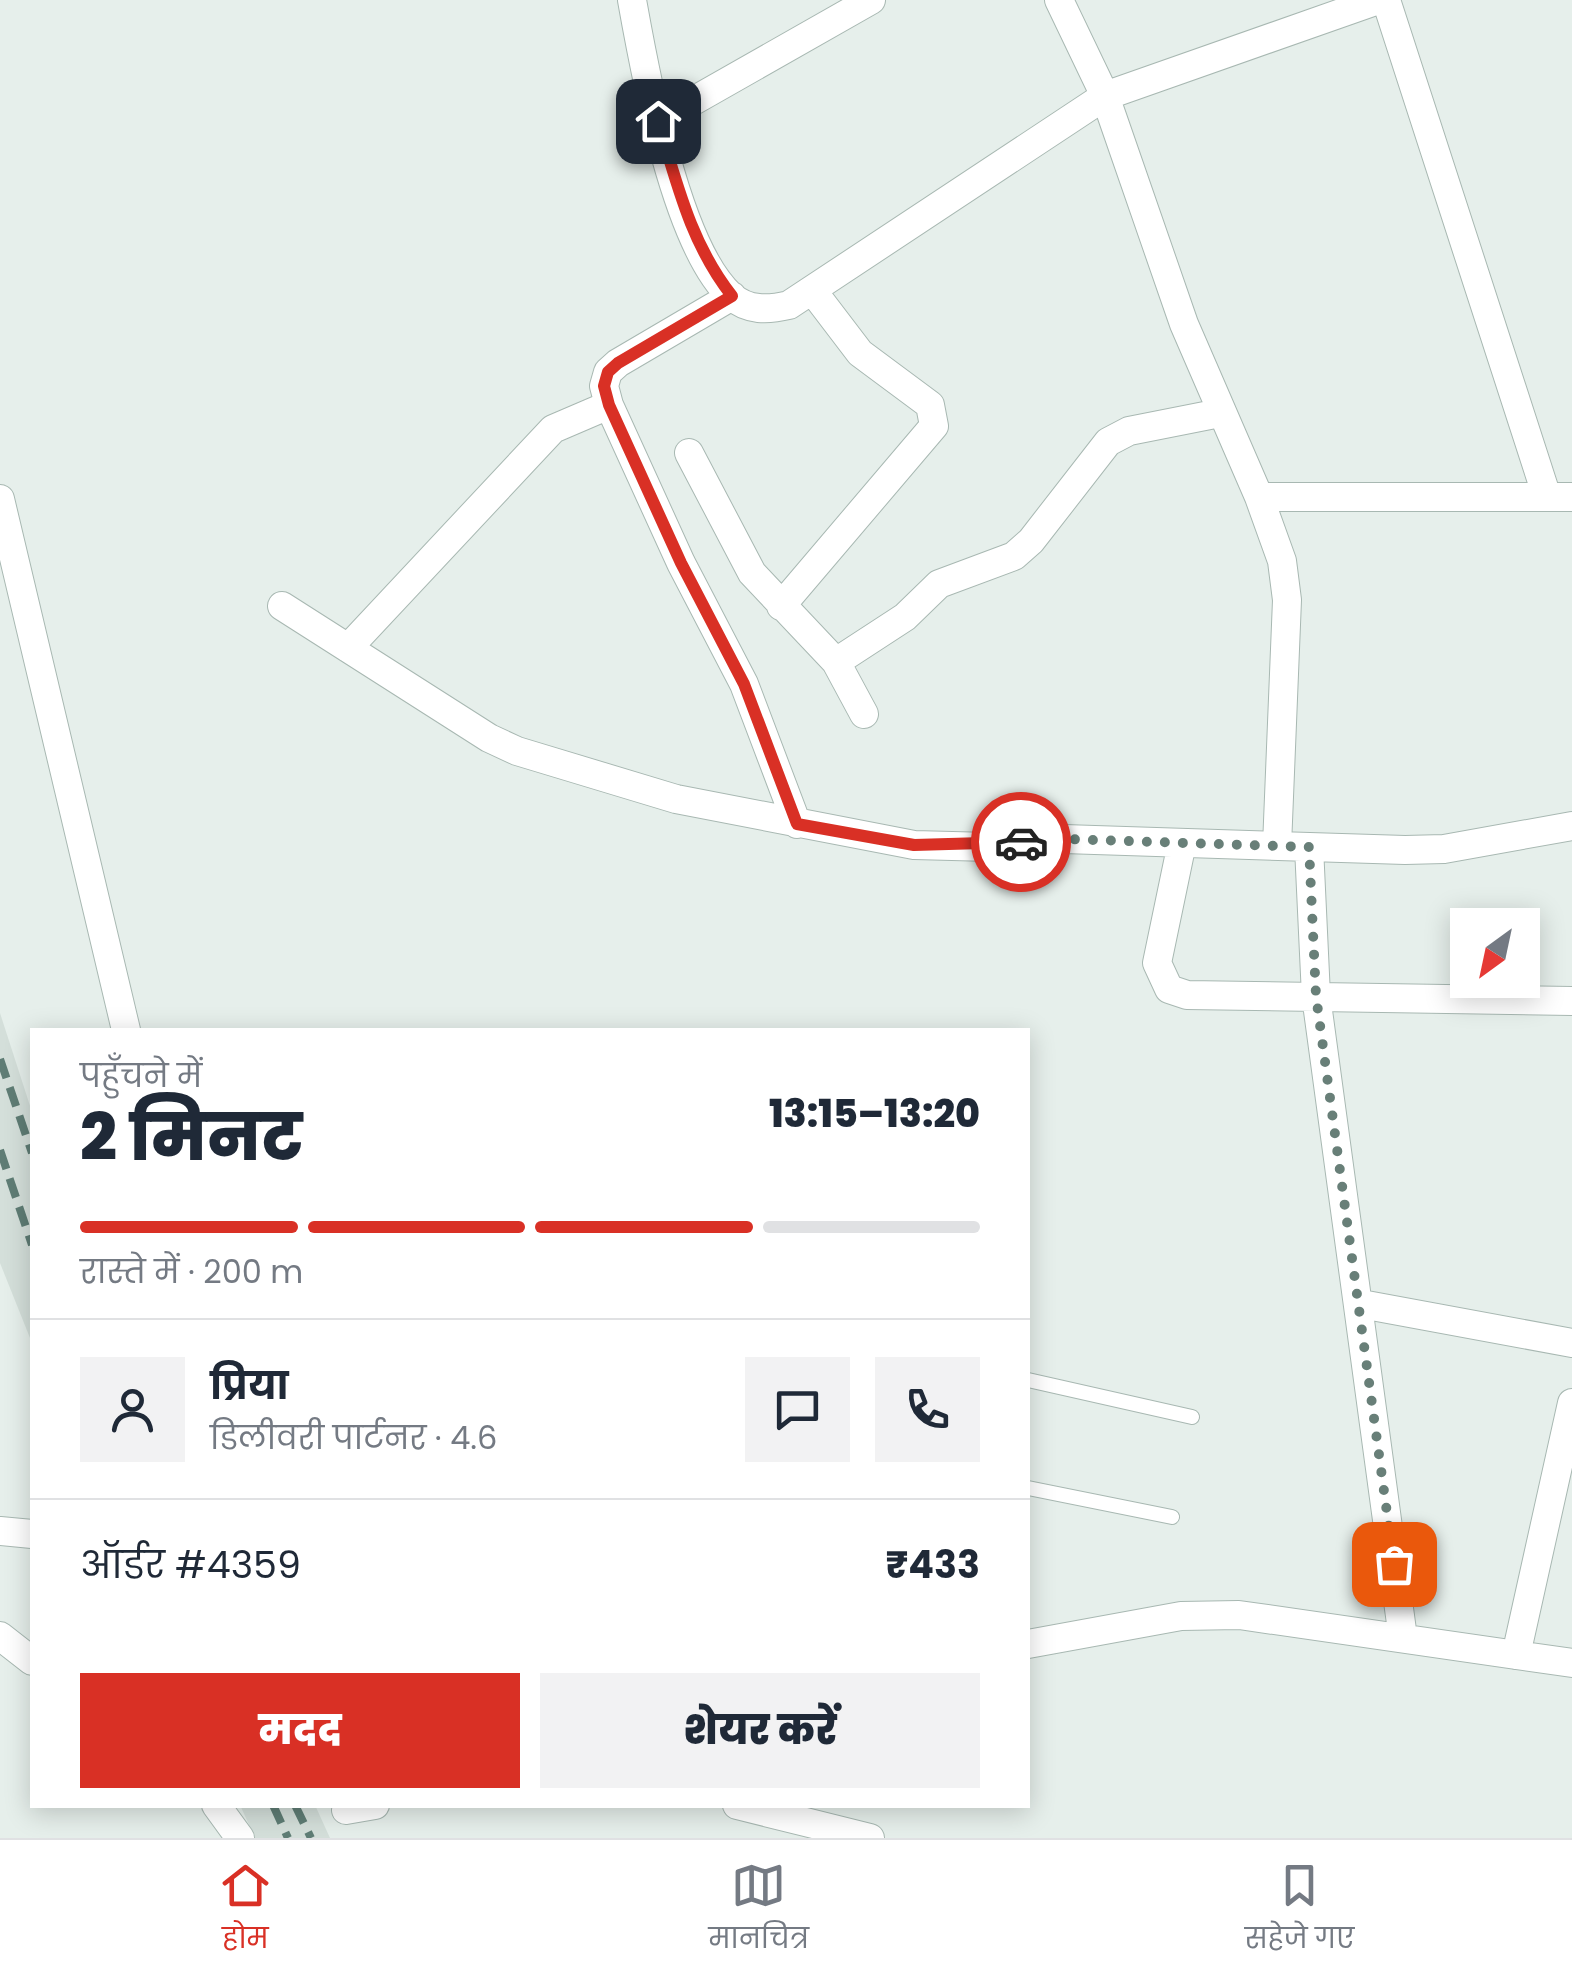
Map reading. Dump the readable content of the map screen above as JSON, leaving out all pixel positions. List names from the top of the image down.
{
  "north": "bottom left",
  "page": {
    "heading": ["2 मिनट", "पहुँचने में", "13:15–13:20"],
    "panel": [
      "प्रिया",
      "डिलीवरी पार्टनर · 4.6",
      "ऑर्डर #4359",
      "₹433"
    ],
    "bar": "रास्ते में · 200 m",
    "buttons": ["मदद", "शेयर करें"],
    "tabs": ["होम", "मानचित्र", "सहेजे गए"]
  }
}
